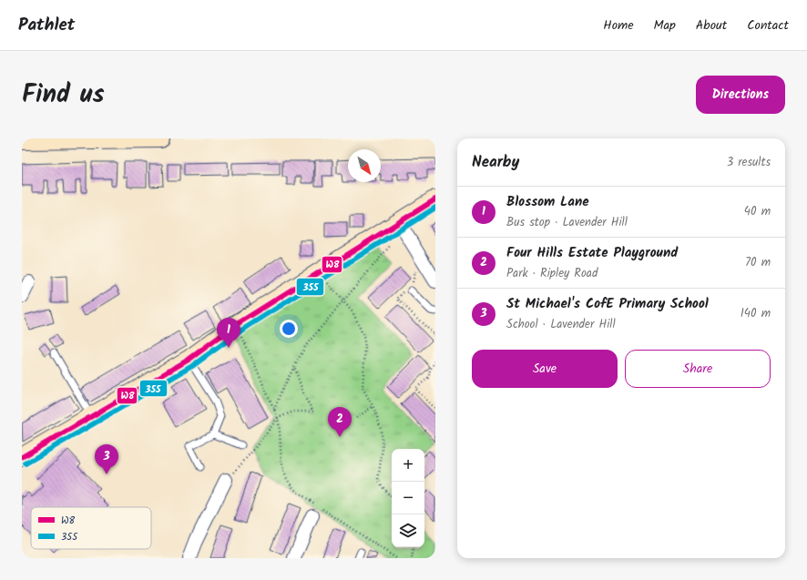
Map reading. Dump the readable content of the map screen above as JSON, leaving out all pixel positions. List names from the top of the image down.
{
  "lines": ["transit line W8", "transit line 355"],
  "legend": ["W8", "355"],
  "north": "bottom right",
  "page": {
    "header": "Pathlet",
    "nav": [
      "Home",
      "Map",
      "About",
      "Contact"
    ],
    "title": "Find us",
    "buttons": [
      "Directions",
      ["Save", "Share"]
    ],
    "heading": ["Nearby", "3 results"],
    "list": [
      {
        "mark": "1",
        "name": "Blossom Lane",
        "note": "Bus stop · Lavender Hill",
        "value": "40 m"
      },
      {
        "mark": "2",
        "name": "Four Hills Estate Playground",
        "note": "Park · Ripley Road",
        "value": "70 m"
      },
      {
        "mark": "3",
        "name": "St Michael's CofE Primary School",
        "note": "School · Lavender Hill",
        "value": "140 m"
      }
    ],
    "pins": ["1", "2", "3"],
    "map_buttons": ["+", "−"]
  }
}
